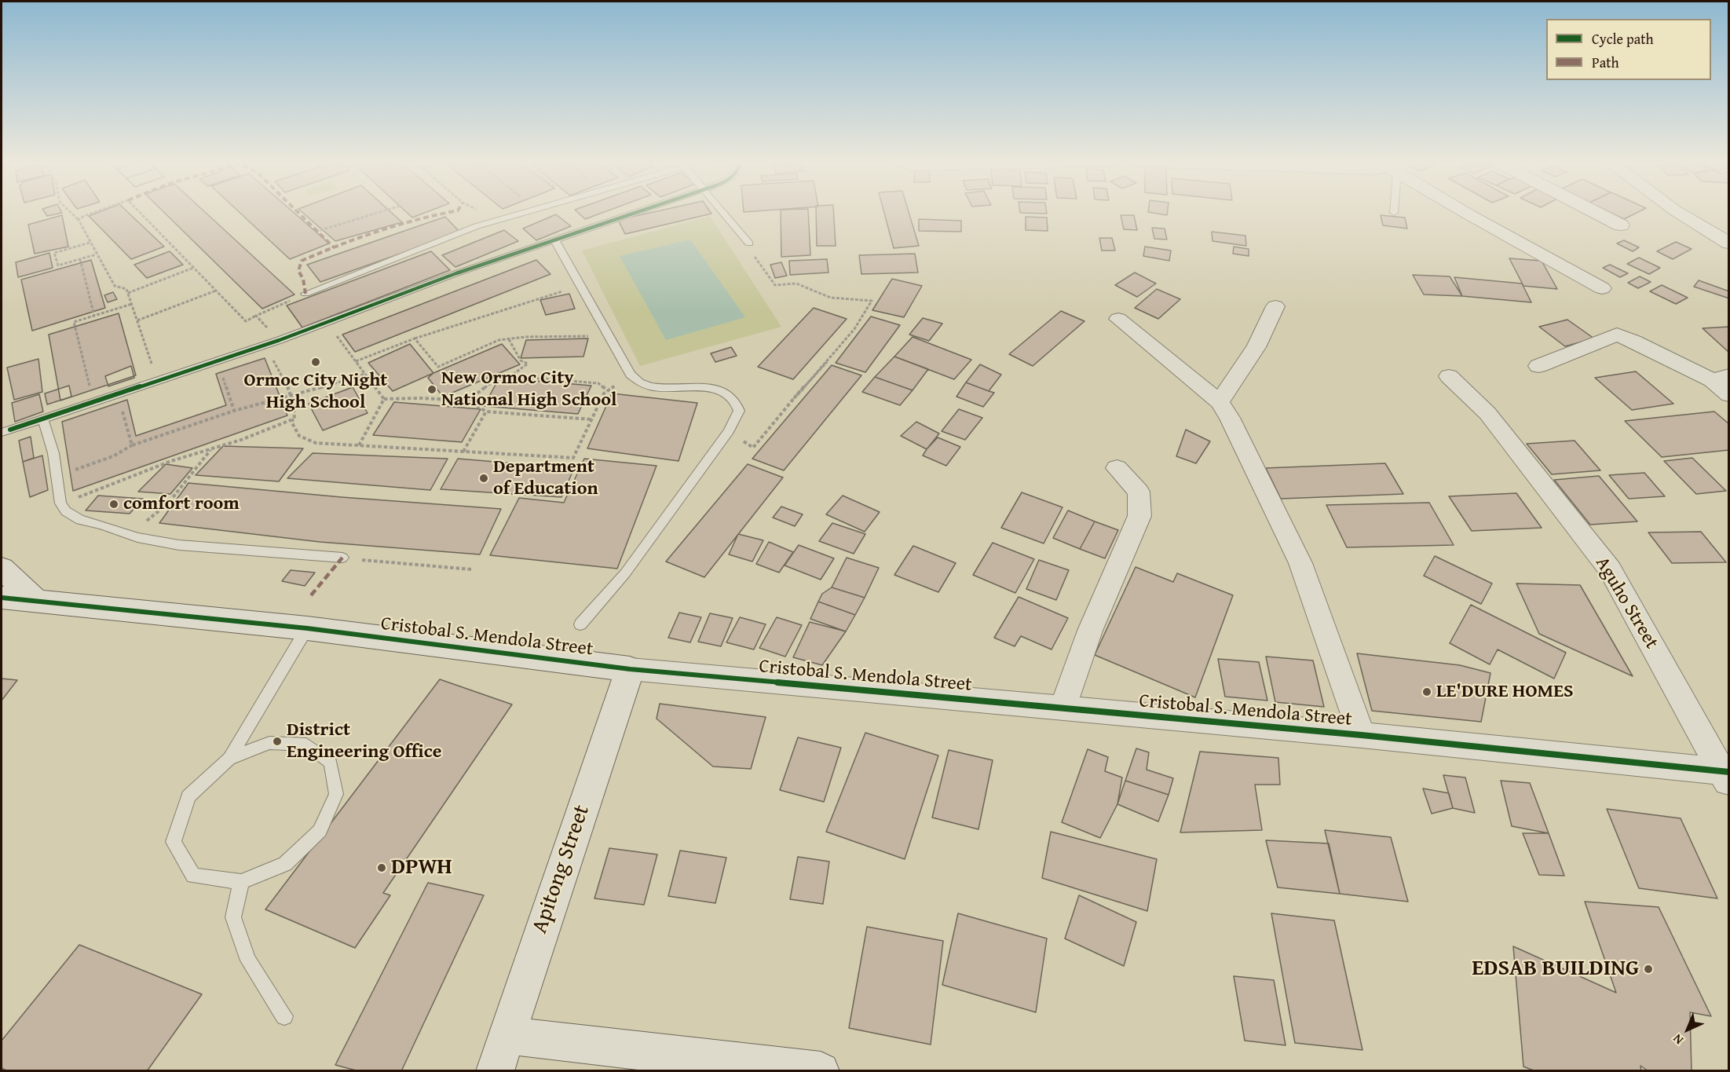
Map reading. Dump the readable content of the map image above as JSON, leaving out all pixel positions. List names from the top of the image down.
{
  "streets": {
    "street": ["Aguho Street", "Cristobal S. Mendola Street", "Apitong Street"]
  },
  "crossings": [
    ["Aguho Street", "Cristobal S. Mendola Street"],
    ["Cristobal S. Mendola Street", "Apitong Street"]
  ],
  "places": [
    "Ormoc City Night High School",
    "New Ormoc City National High School",
    "Department of Education",
    "comfort room",
    "LE'DURE HOMES",
    "District Engineering Office",
    "DPWH",
    "EDSAB BUILDING"
  ],
  "legend": ["Cycle path", "Path"],
  "north": "bottom left"
}
